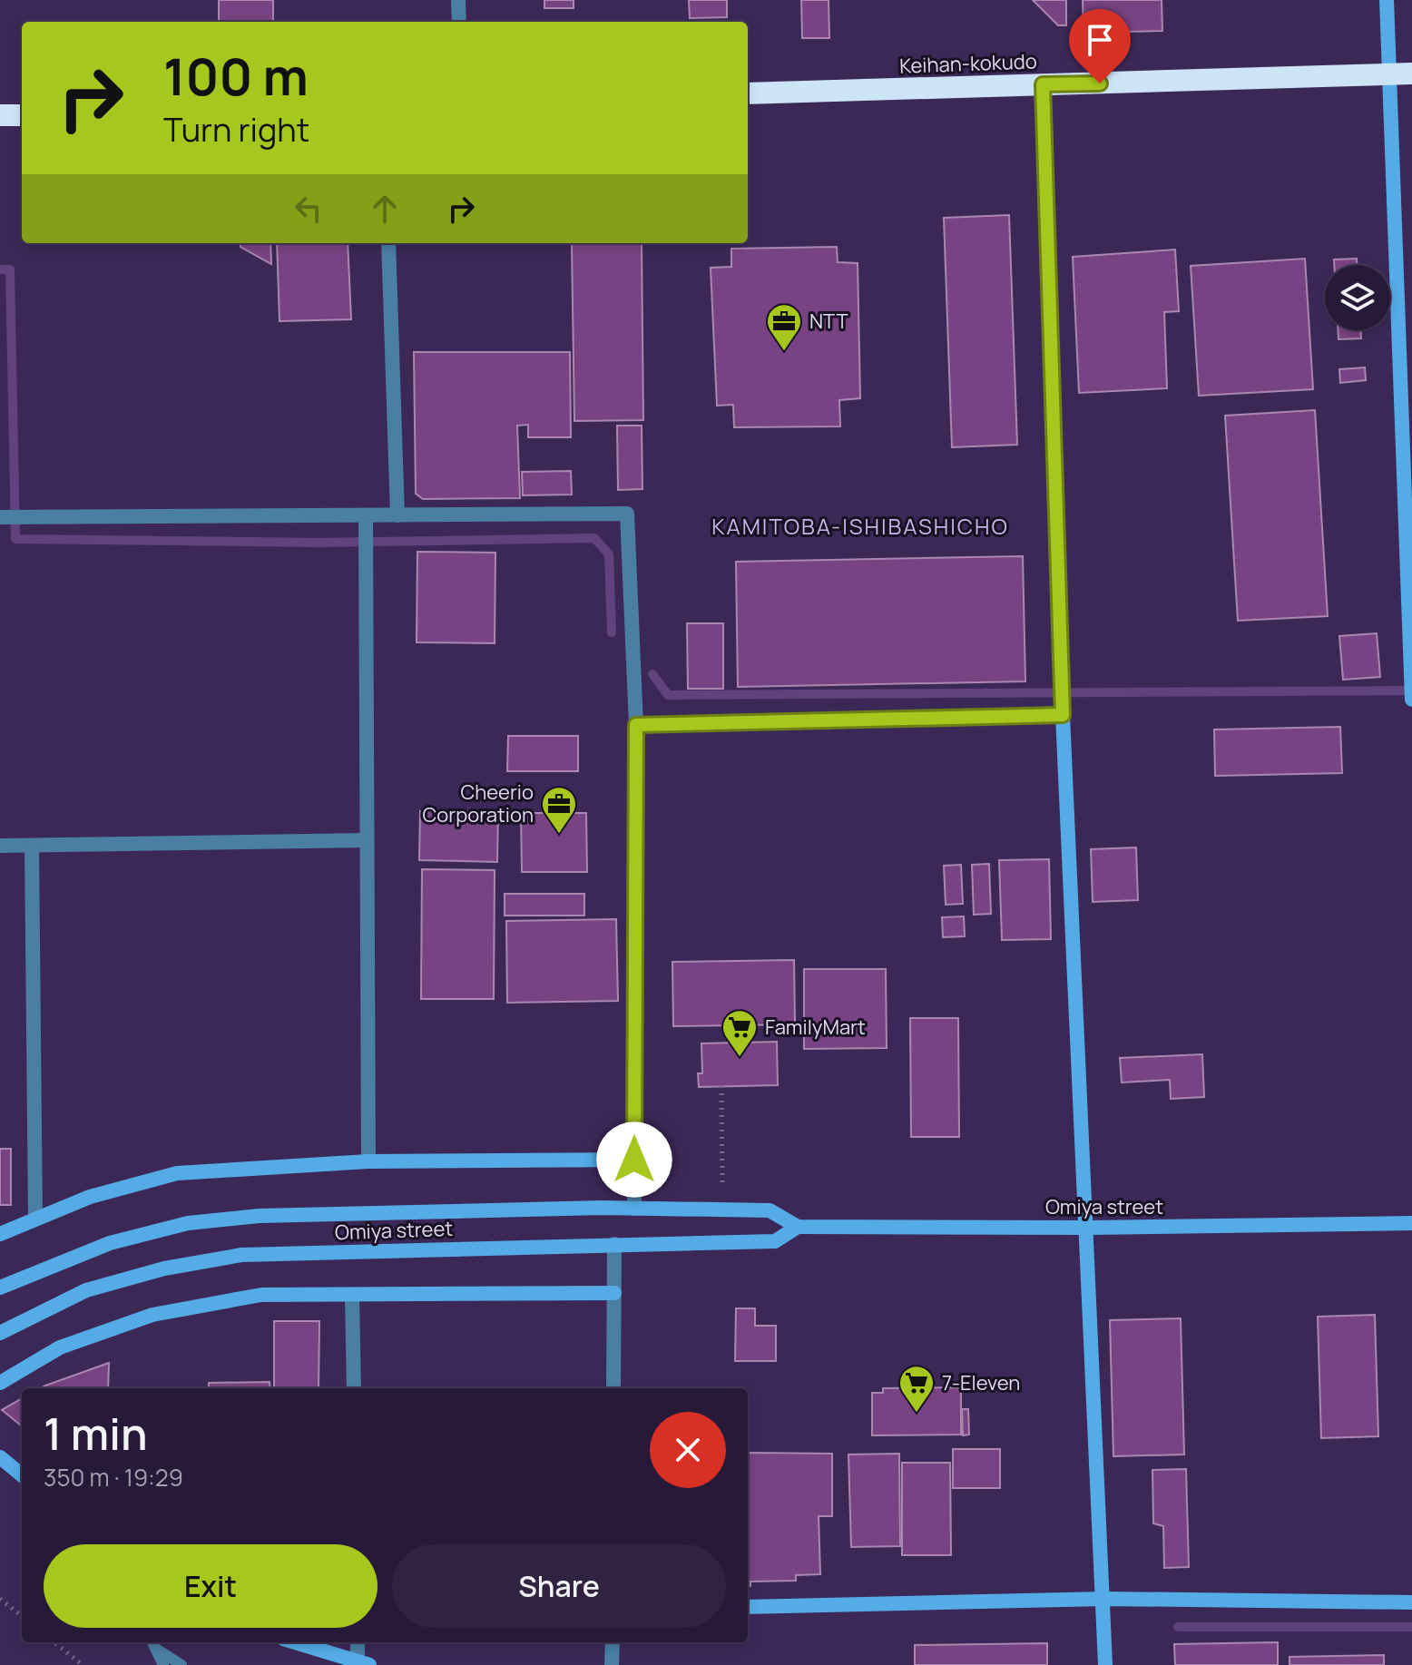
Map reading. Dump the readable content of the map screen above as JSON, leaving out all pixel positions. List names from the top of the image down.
{
  "streets": {
    "highway": ["Keihan-kokudo"],
    "street": ["Omiya street"]
  },
  "districts": ["KAMITOBA-ISHIBASHICHO"],
  "places": {
    "office": ["NTT", "Cheerio Corporation"],
    "supermarket": ["FamilyMart", "7-Eleven"]
  },
  "page": {
    "turn": ["100 m", "Turn right"],
    "heading": ["1 min", "350 m · 19:29"],
    "buttons": ["Exit", "Share"]
  }
}
